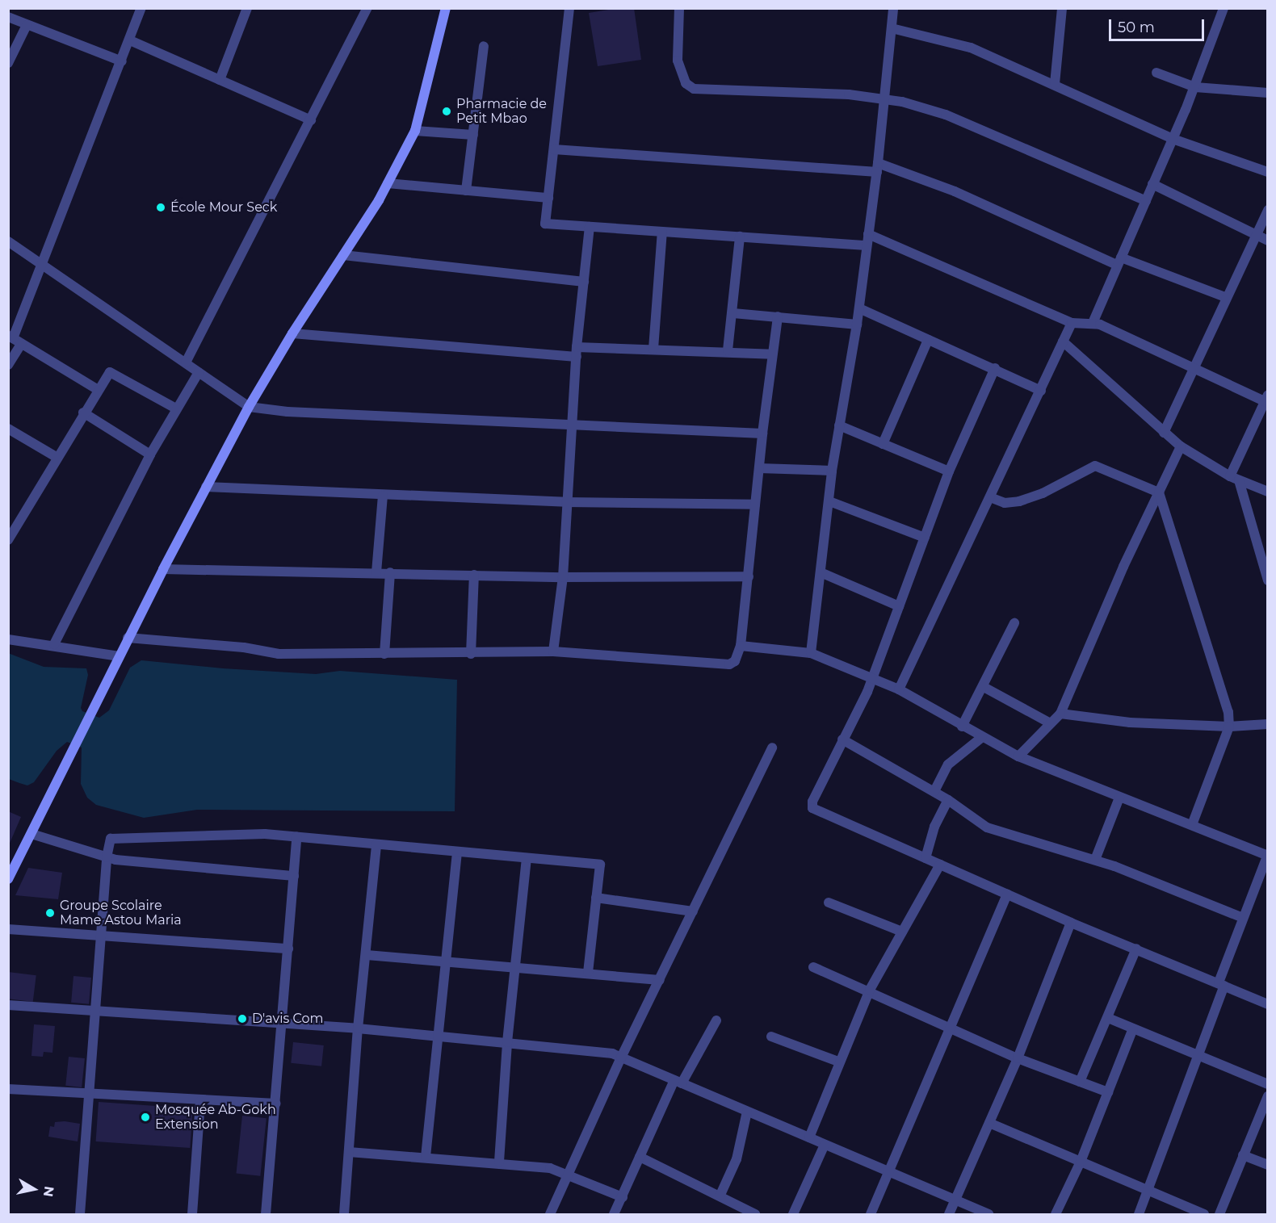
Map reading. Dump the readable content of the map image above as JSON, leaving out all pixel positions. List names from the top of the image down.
{
  "places": [
    "Pharmacie de Petit Mbao",
    "École Mour Seck",
    "Groupe Scolaire Mame Astou Maria",
    "D'avis Com",
    "Mosquée Ab-Gokh Extension"
  ],
  "scale_bar": "50 m",
  "north": "right"
}
